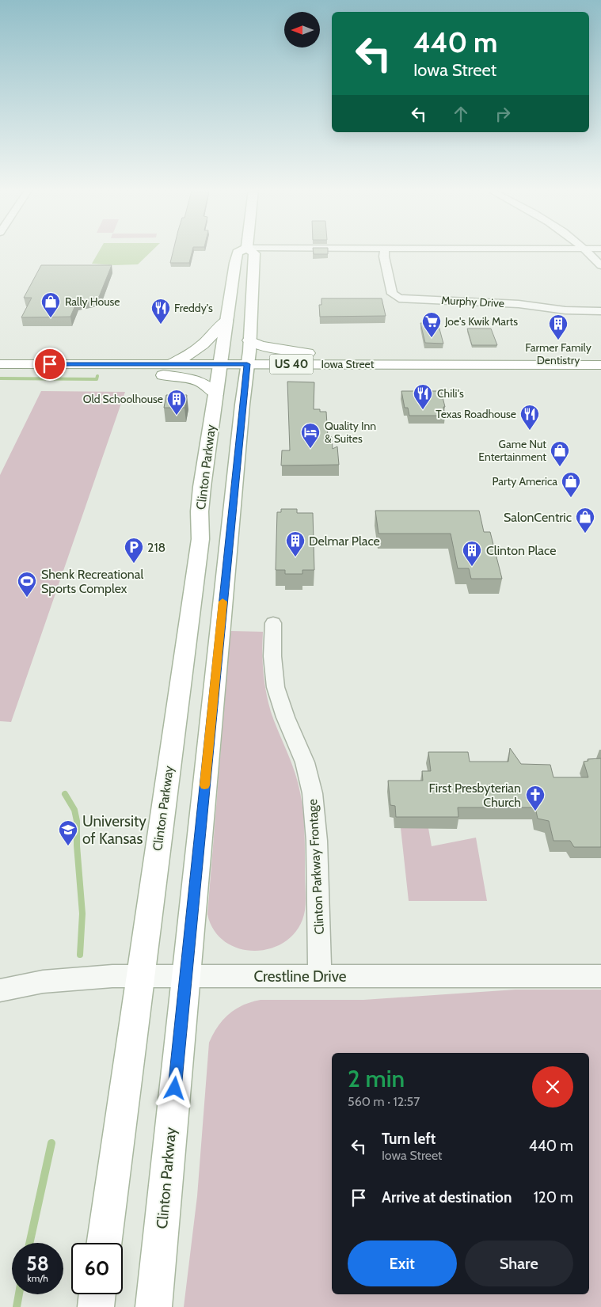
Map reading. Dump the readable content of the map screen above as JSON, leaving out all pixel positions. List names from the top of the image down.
{
  "streets": {
    "highway": ["US 40", "Iowa Street"],
    "main road": ["Clinton Parkway"],
    "street": ["Murphy Drive", "Clinton Parkway Frontage", "Crestline Drive"]
  },
  "crossings": [
    ["Iowa Street", "Clinton Parkway"],
    ["Clinton Parkway", "Crestline Drive"],
    ["Clinton Parkway Frontage", "Crestline Drive"]
  ],
  "places": {
    "shop": [
      "Rally House",
      "Game Nut Entertainment",
      "Party America",
      "SalonCentric"
    ],
    "restaurant": ["Freddy's", "Chili's", "Texas Roadhouse"],
    "supermarket": ["Joe's Kwik Marts"],
    "building": [
      "Farmer Family Dentistry",
      "Old Schoolhouse",
      "Delmar Place",
      "Clinton Place"
    ],
    "hotel": ["Quality Inn & Suites"],
    "parking": ["218"],
    "sports": ["Shenk Recreational Sports Complex"],
    "church": ["First Presbyterian Church"],
    "school or university": ["University of Kansas"]
  },
  "north": "left",
  "page": {
    "turn": ["440 m", "Iowa Street"],
    "heading": ["2 min", "560 m · 12:57"],
    "list": [
      {
        "name": "Turn left",
        "note": "Iowa Street",
        "value": "440 m"
      },
      {
        "name": "Arrive at destination",
        "value": "120 m"
      }
    ],
    "buttons": ["Exit", "Share"],
    "speed": "58 km/h",
    "limit": "60"
  }
}
